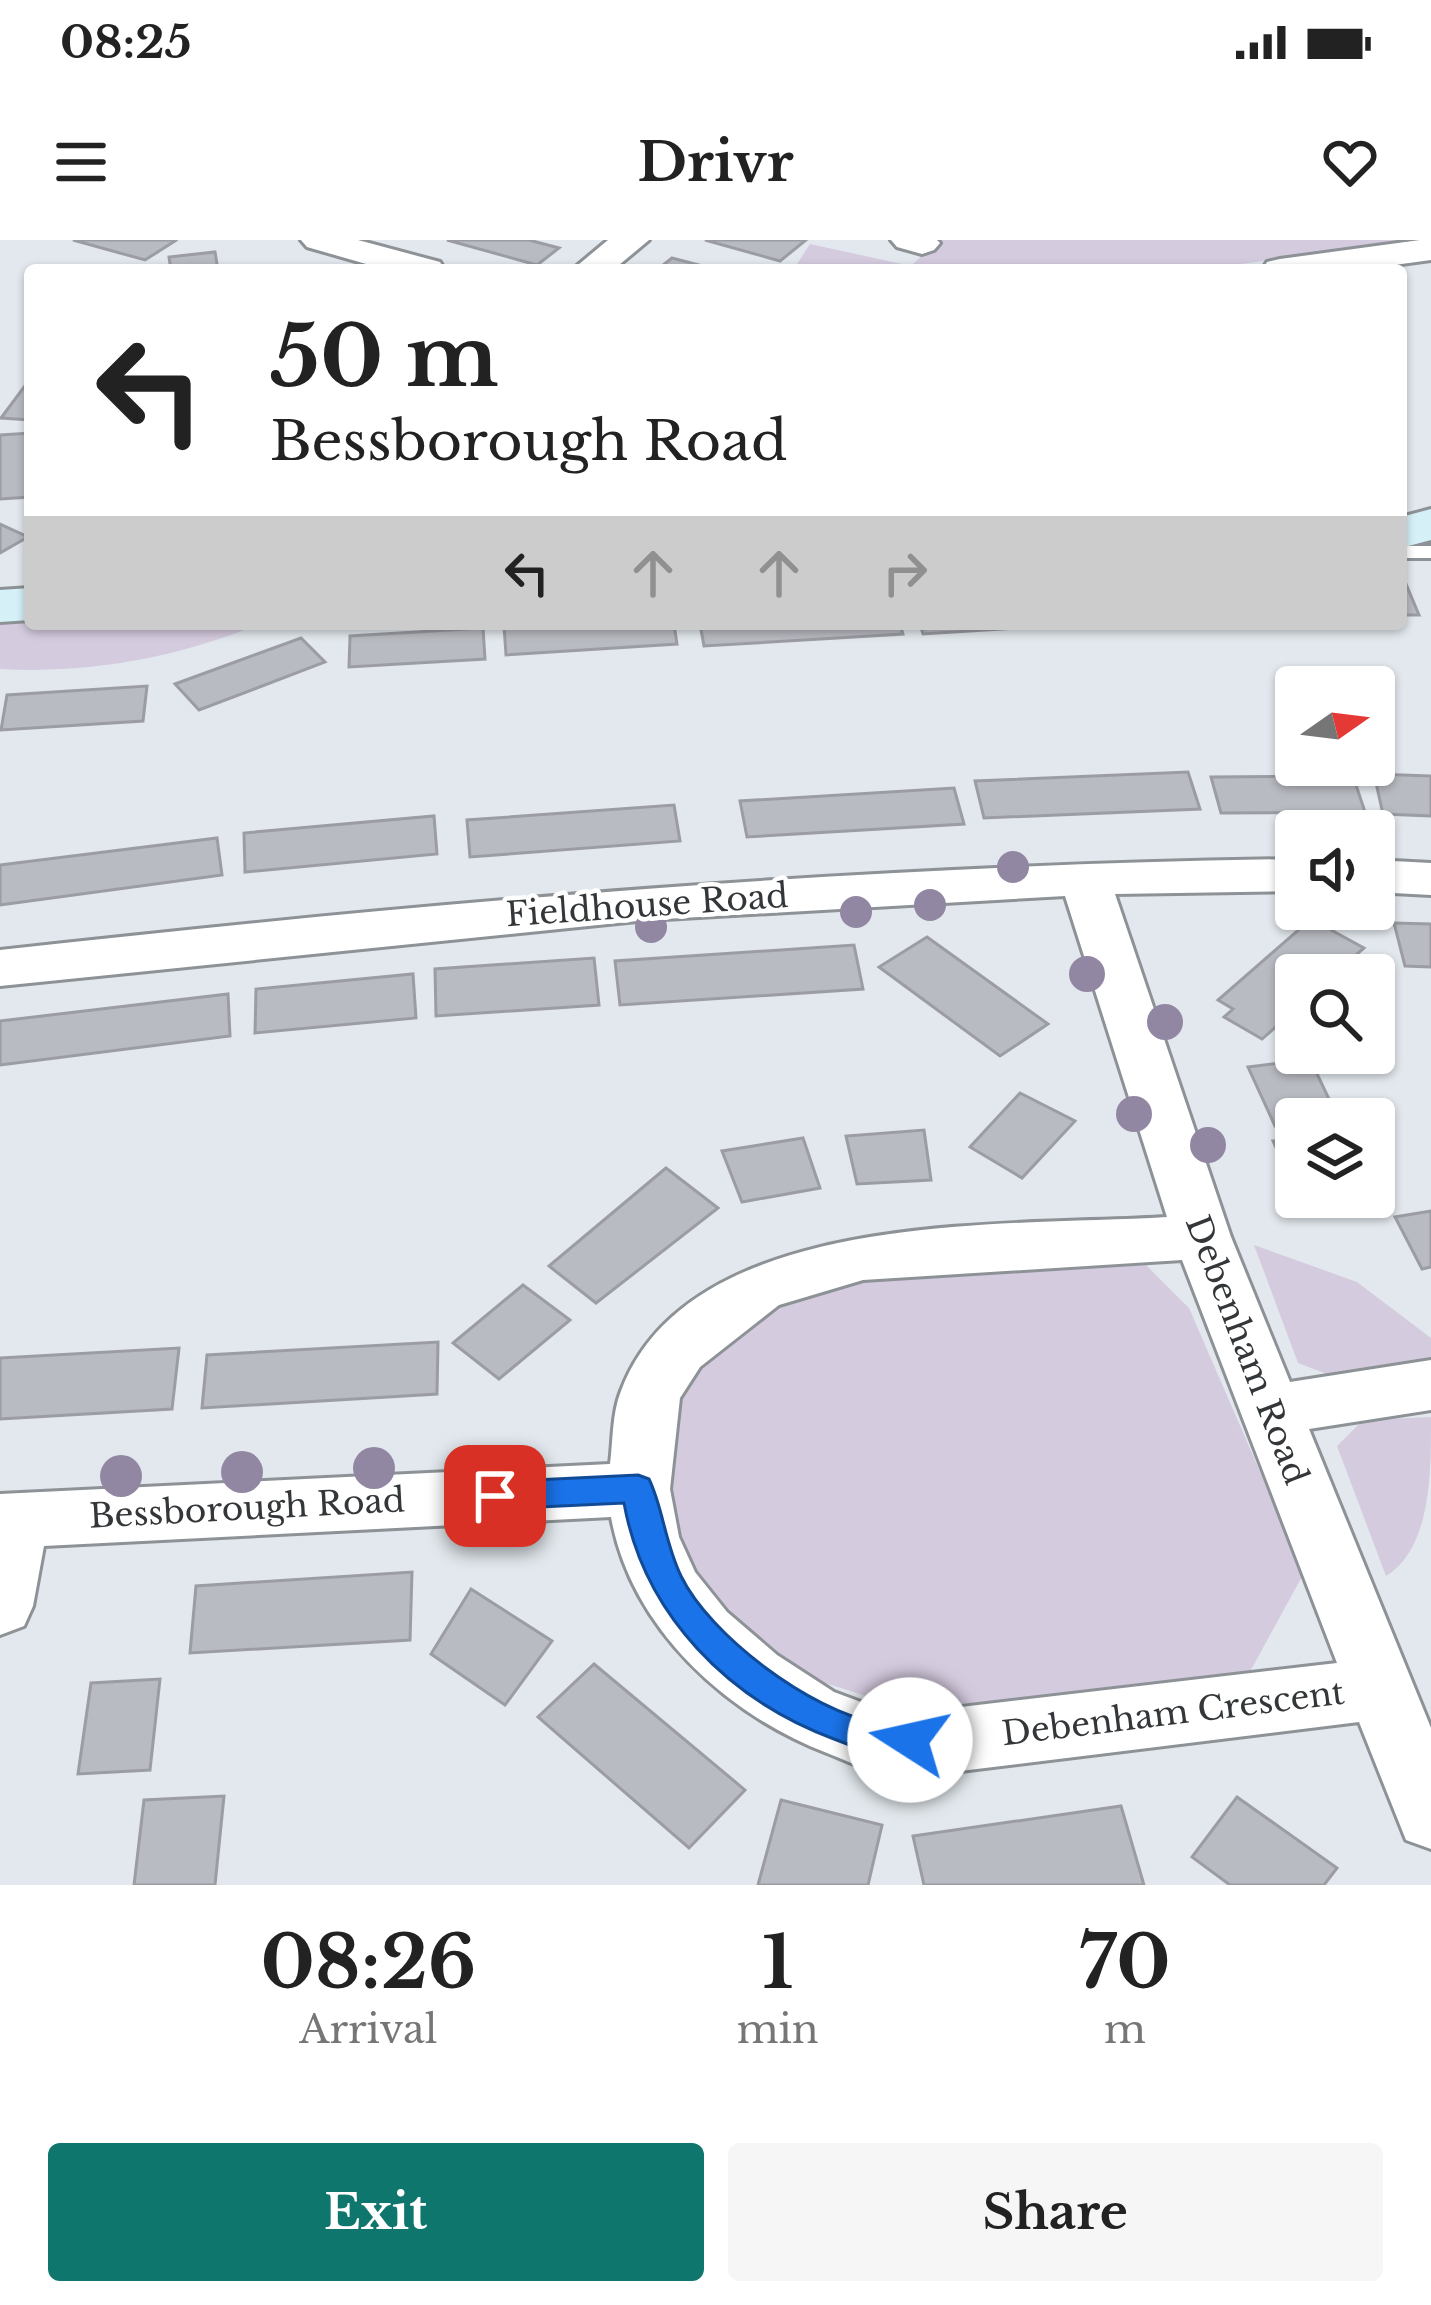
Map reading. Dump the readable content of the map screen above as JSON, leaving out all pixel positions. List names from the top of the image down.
{
  "streets": {
    "street": [
      "Fieldhouse Road",
      "Debenham Road",
      "Bessborough Road",
      "Debenham Crescent"
    ]
  },
  "crossings": [
    ["Fieldhouse Road", "Debenham Road"],
    ["Debenham Road", "Debenham Crescent"],
    ["Bessborough Road", "Debenham Crescent"]
  ],
  "north": "right",
  "page": {
    "status": "08:25",
    "header": "Drivr",
    "turn": ["50 m", "Bessborough Road"],
    "eta": [
      "08:26",
      "Arrival",
      "1",
      "min",
      "70",
      "m"
    ],
    "buttons": ["Exit", "Share"]
  }
}
